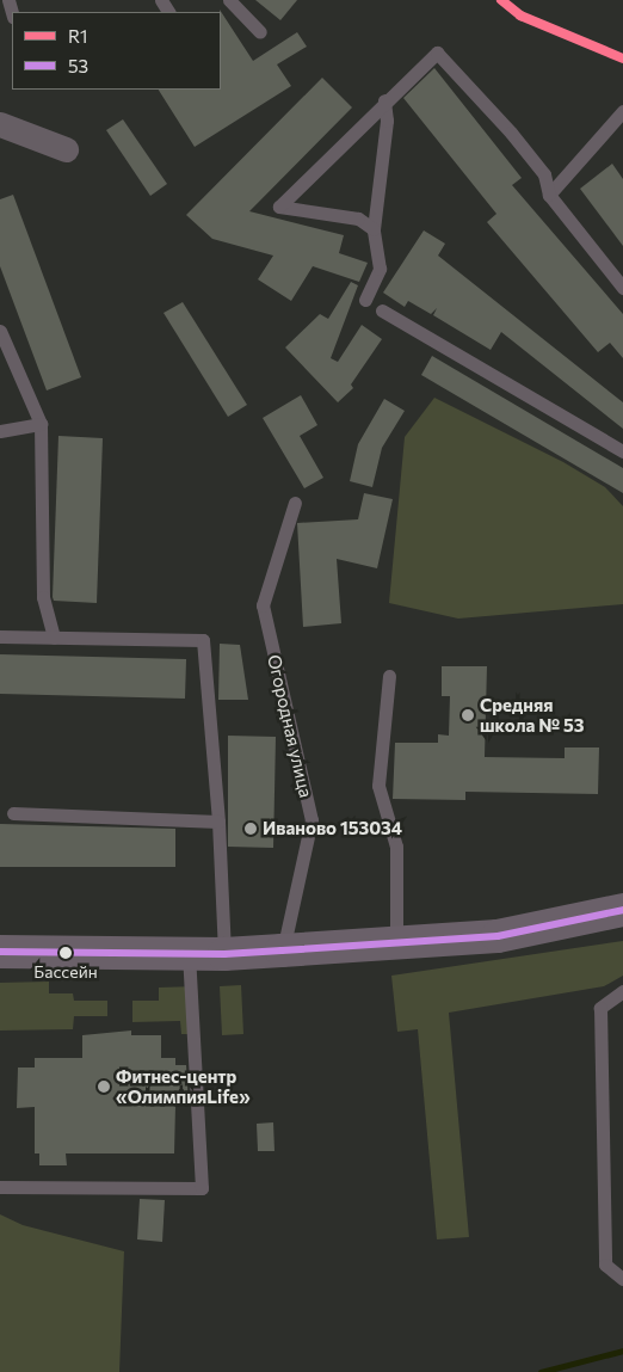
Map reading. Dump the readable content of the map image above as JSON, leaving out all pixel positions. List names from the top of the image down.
{
  "streets": {
    "lane": ["Огородная улица"]
  },
  "places": [
    "Средняя школа № 53",
    "Иваново 153034",
    "Бассейн",
    "Фитнес-центр «ОлимпияLife»"
  ],
  "lines": ["transit line R1", "transit line 53"],
  "legend": ["R1", "53"]
}
